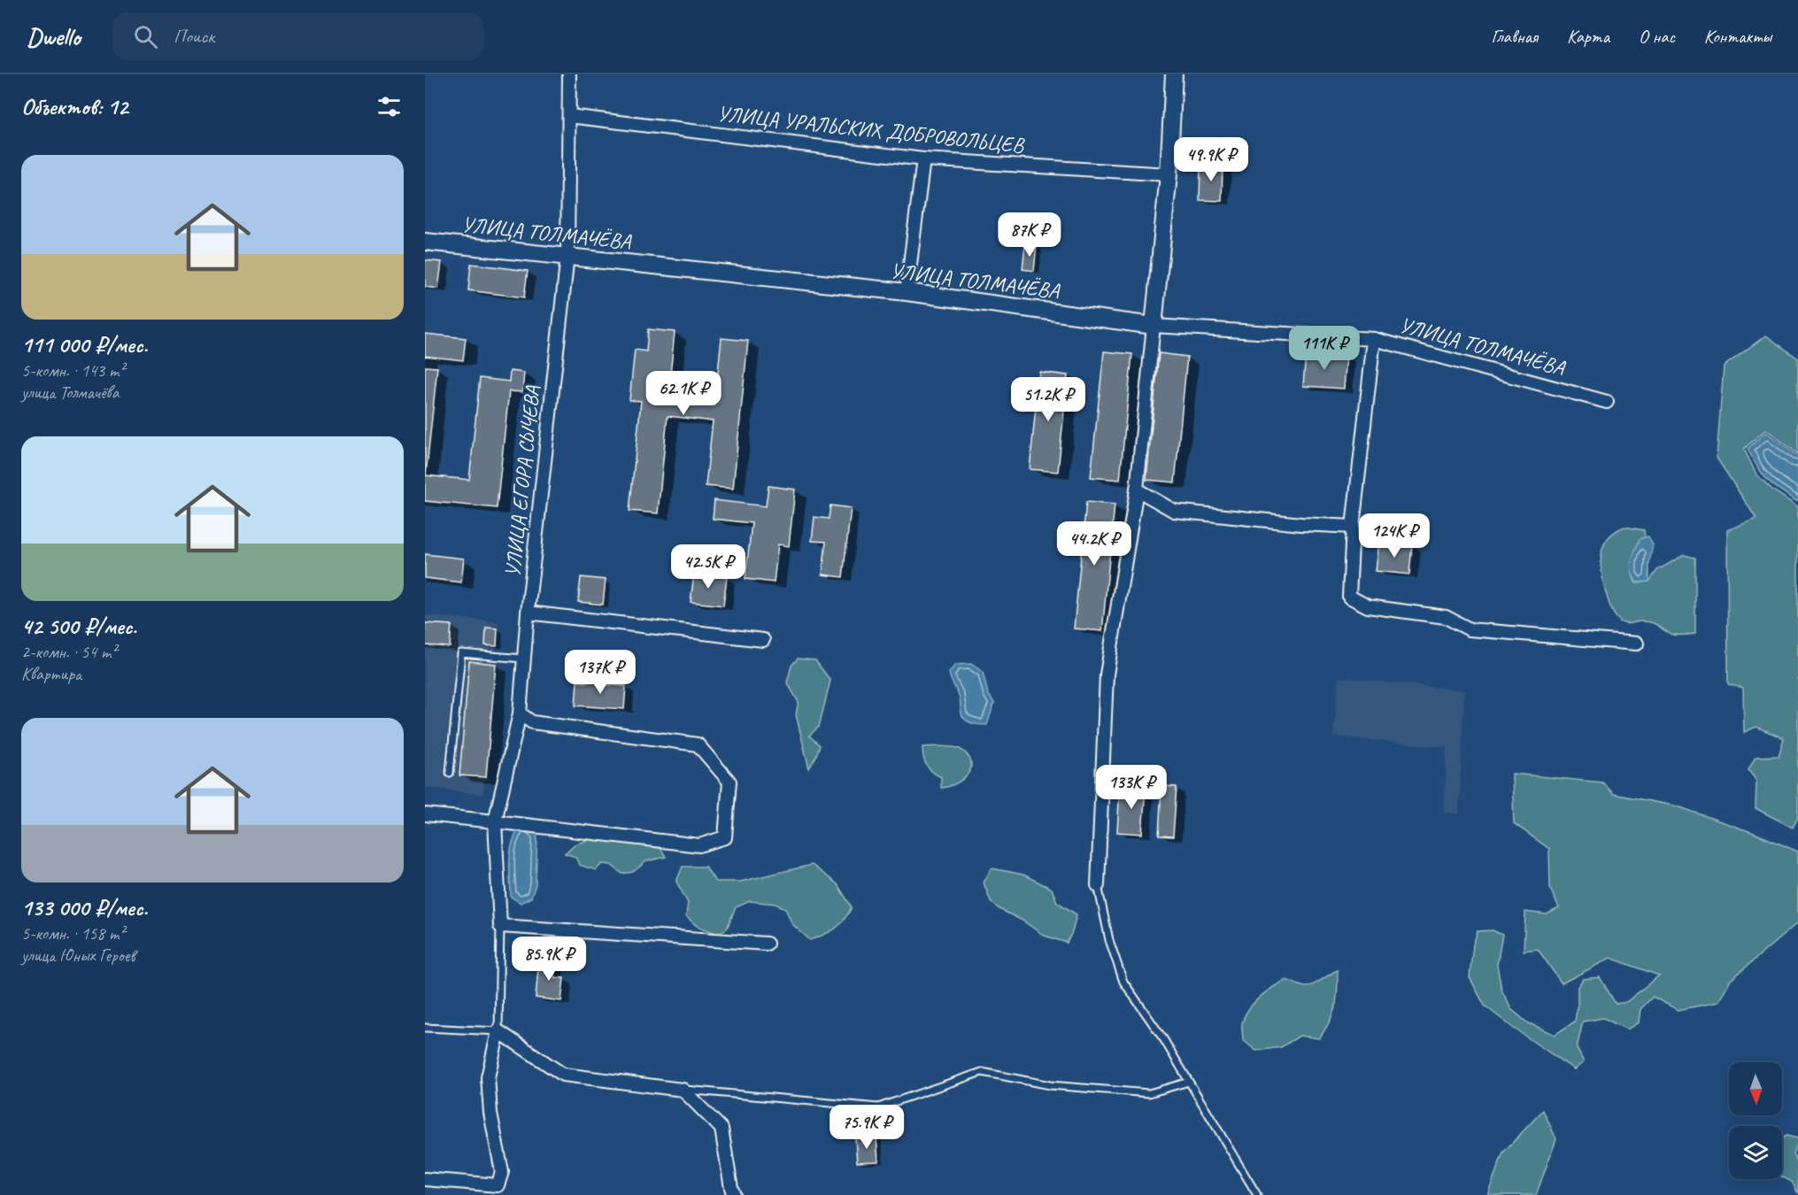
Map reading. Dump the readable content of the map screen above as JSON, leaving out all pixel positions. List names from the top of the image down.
{
  "streets": {
    "street": ["УЛИЦА УРАЛЬСКИХ ДОБРОВОЛЬЦЕВ", "УЛИЦА ТОЛМАЧЁВА", "УЛИЦА ЕГОРА СЫЧЕВА"]
  },
  "crossings": [
    ["УЛИЦА УРАЛЬСКИХ ДОБРОВОЛЬЦЕВ", "УЛИЦА ЕГОРА СЫЧЕВА"],
    ["УЛИЦА ТОЛМАЧЁВА", "УЛИЦА ЕГОРА СЫЧЕВА"]
  ],
  "north": "bottom",
  "page": {
    "header": "Dwello",
    "search": "Поиск",
    "nav": [
      "Главная",
      "Карта",
      "О нас",
      "Контакты"
    ],
    "heading": "Объектов: 12",
    "price": [
      "49.9K ₽",
      "87K ₽",
      "111K ₽",
      "62.1K ₽",
      "51.2K ₽",
      "124K ₽",
      "44.2K ₽",
      "42.5K ₽",
      "137K ₽",
      "133K ₽",
      "85.9K ₽",
      "75.9K ₽"
    ],
    "list": [
      {
        "name": "111 000 ₽/мес.",
        "note": "5-комн. · 143 m² · улица Толмачёва"
      },
      {
        "name": "42 500 ₽/мес.",
        "note": "2-комн. · 54 m² · Квартира"
      },
      {
        "name": "133 000 ₽/мес.",
        "note": "5-комн. · 158 m² · улица Юных Героев"
      }
    ]
  }
}
